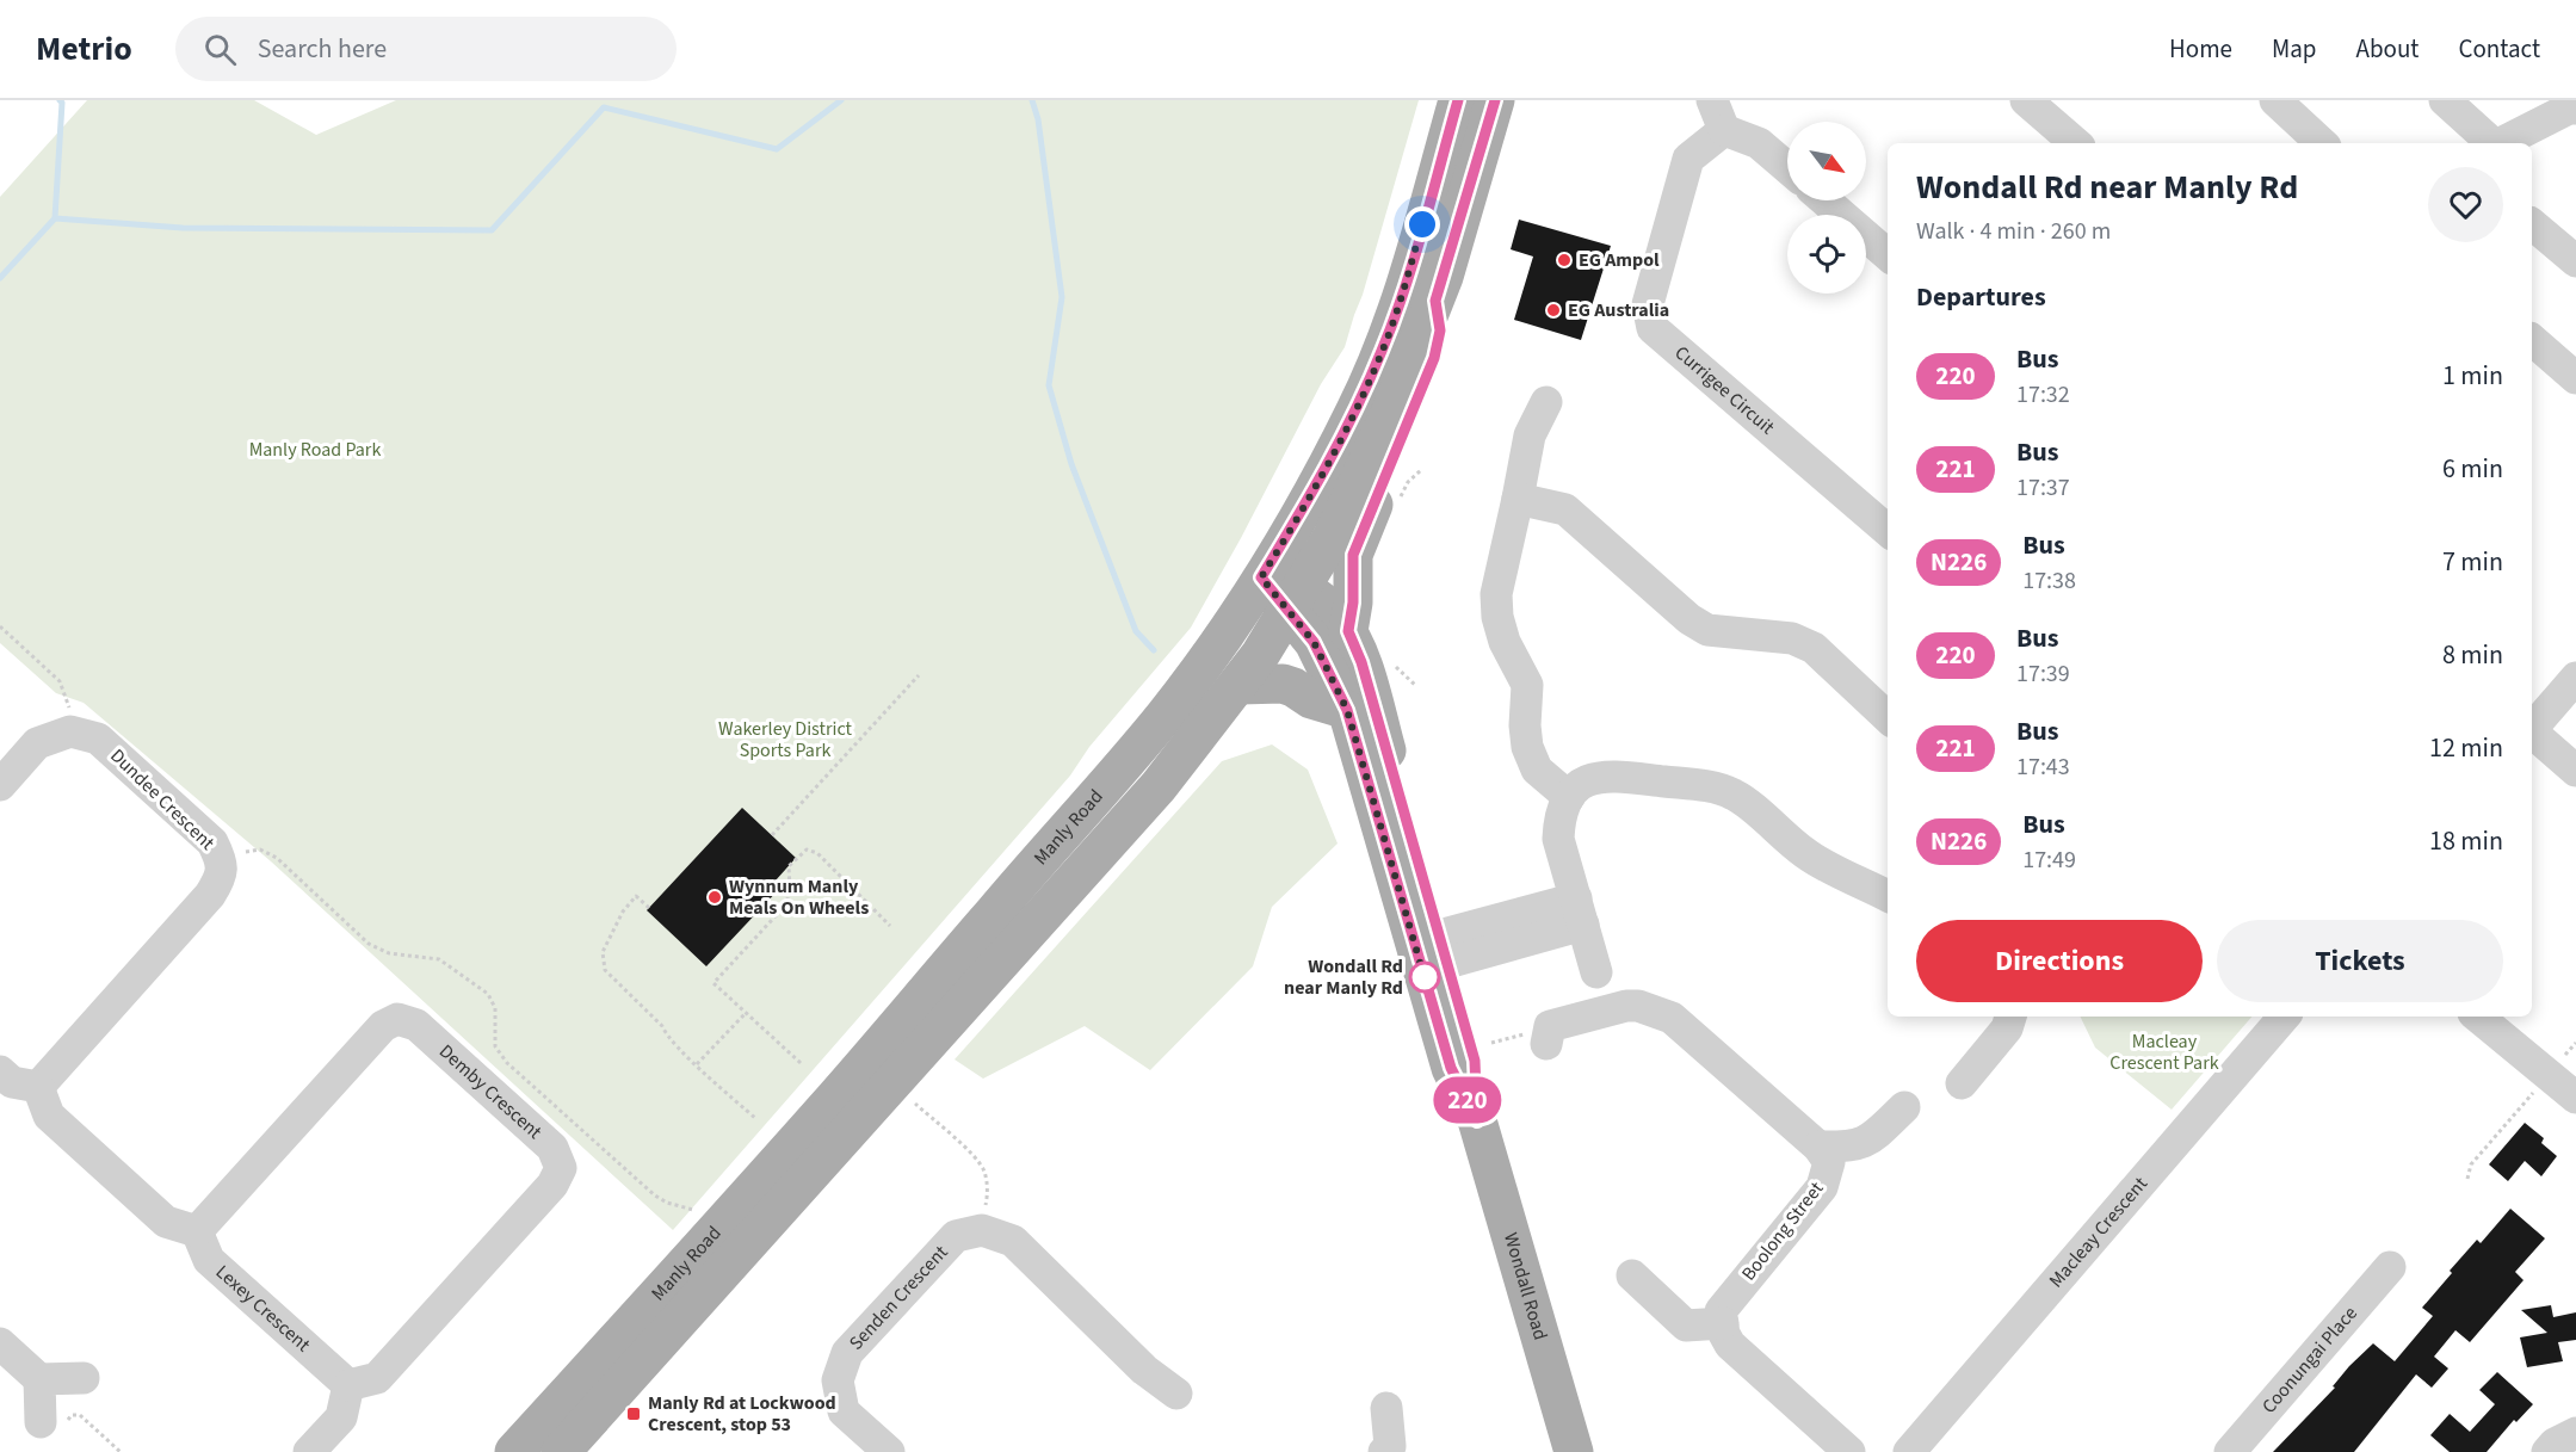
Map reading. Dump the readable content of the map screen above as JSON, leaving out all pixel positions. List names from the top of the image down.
{
  "streets": {
    "main road": ["Manly Road", "Wondall Road"],
    "street": [
      "Currigee Circuit",
      "Dundee Crescent",
      "Demby Crescent",
      "Boolong Street",
      "Macleay Crescent",
      "Senden Crescent",
      "Lexey Crescent",
      "Coonungai Place"
    ]
  },
  "crossings": [
    ["Manly Road", "Wondall Road"],
    ["Demby Crescent", "Lexey Crescent"]
  ],
  "parks": ["Manly Road Park", "Wakerley District Sports Park", "Macleay Crescent Park"],
  "places": {
    "other": [
      "EG Ampol",
      "EG Australia",
      "Wynnum Manly Meals On Wheels",
      "Wondall Rd near Manly Rd"
    ],
    "transit": ["Manly Rd at Lockwood Crescent, stop 53"]
  },
  "lines": ["bus line 220"],
  "north": "bottom right",
  "page": {
    "header": "Metrio",
    "search": "Search here",
    "nav": [
      "Home",
      "Map",
      "About",
      "Contact"
    ],
    "on_map": "220",
    "heading": [
      ["Wondall Rd near Manly Rd", "Walk · 4 min · 260 m"],
      "Departures"
    ],
    "list": [
      {
        "mark": "220",
        "name": "Bus",
        "note": "17:32",
        "value": "1 min"
      },
      {
        "mark": "221",
        "name": "Bus",
        "note": "17:37",
        "value": "6 min"
      },
      {
        "mark": "N226",
        "name": "Bus",
        "note": "17:38",
        "value": "7 min"
      },
      {
        "mark": "220",
        "name": "Bus",
        "note": "17:39",
        "value": "8 min"
      },
      {
        "mark": "221",
        "name": "Bus",
        "note": "17:43",
        "value": "12 min"
      },
      {
        "mark": "N226",
        "name": "Bus",
        "note": "17:49",
        "value": "18 min"
      }
    ],
    "buttons": ["Directions", "Tickets"]
  }
}
